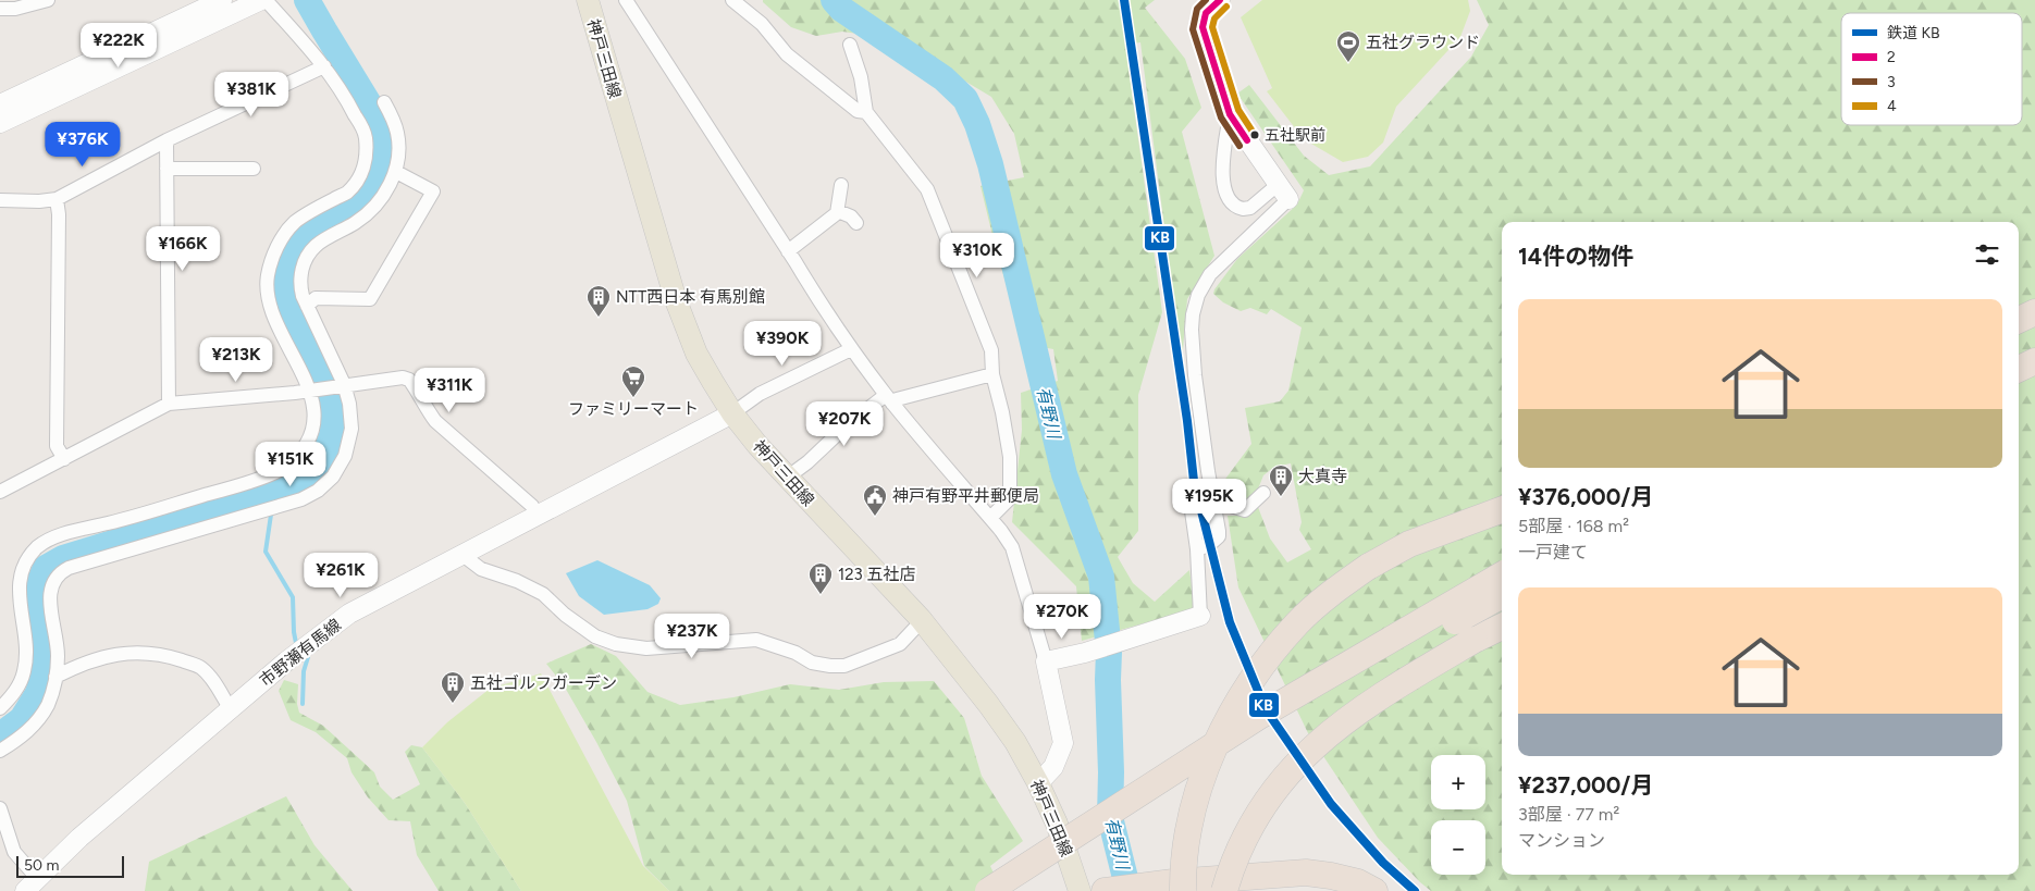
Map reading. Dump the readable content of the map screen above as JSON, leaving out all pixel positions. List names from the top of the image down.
{
  "streets": {
    "main road": ["神戸三田線", "市野瀬有馬線"]
  },
  "crossings": [
    ["神戸三田線", "市野瀬有馬線"]
  ],
  "water": ["有野川"],
  "places": {
    "sports": ["五社グラウンド"],
    "other": ["五社駅前"],
    "building": [
      "NTT西日本 有馬別館",
      "大真寺",
      "123 五社店",
      "五社ゴルフガーデン"
    ],
    "supermarket": ["ファミリーマート"],
    "public building": ["神戸有野平井郵便局"]
  },
  "lines": [
    "rail line KB",
    "transit line 2",
    "transit line 3",
    "transit line 4"
  ],
  "legend": [
    "鉄道 KB",
    "2",
    "3",
    "4"
  ],
  "scale_bar": "50 m",
  "page": {
    "price": [
      "¥222K",
      "¥381K",
      "¥376K",
      "¥166K",
      "¥310K",
      "¥390K",
      "¥213K",
      "¥311K",
      "¥207K",
      "¥151K",
      "¥195K",
      "¥261K",
      "¥270K",
      "¥237K"
    ],
    "heading": "14件の物件",
    "list": [
      {
        "name": "¥376,000/月",
        "note": "5部屋 · 168 m² · 一戸建て"
      },
      {
        "name": "¥237,000/月",
        "note": "3部屋 · 77 m² · マンション"
      }
    ],
    "map_buttons": ["+", "−"],
    "scale": "50 m"
  }
}
